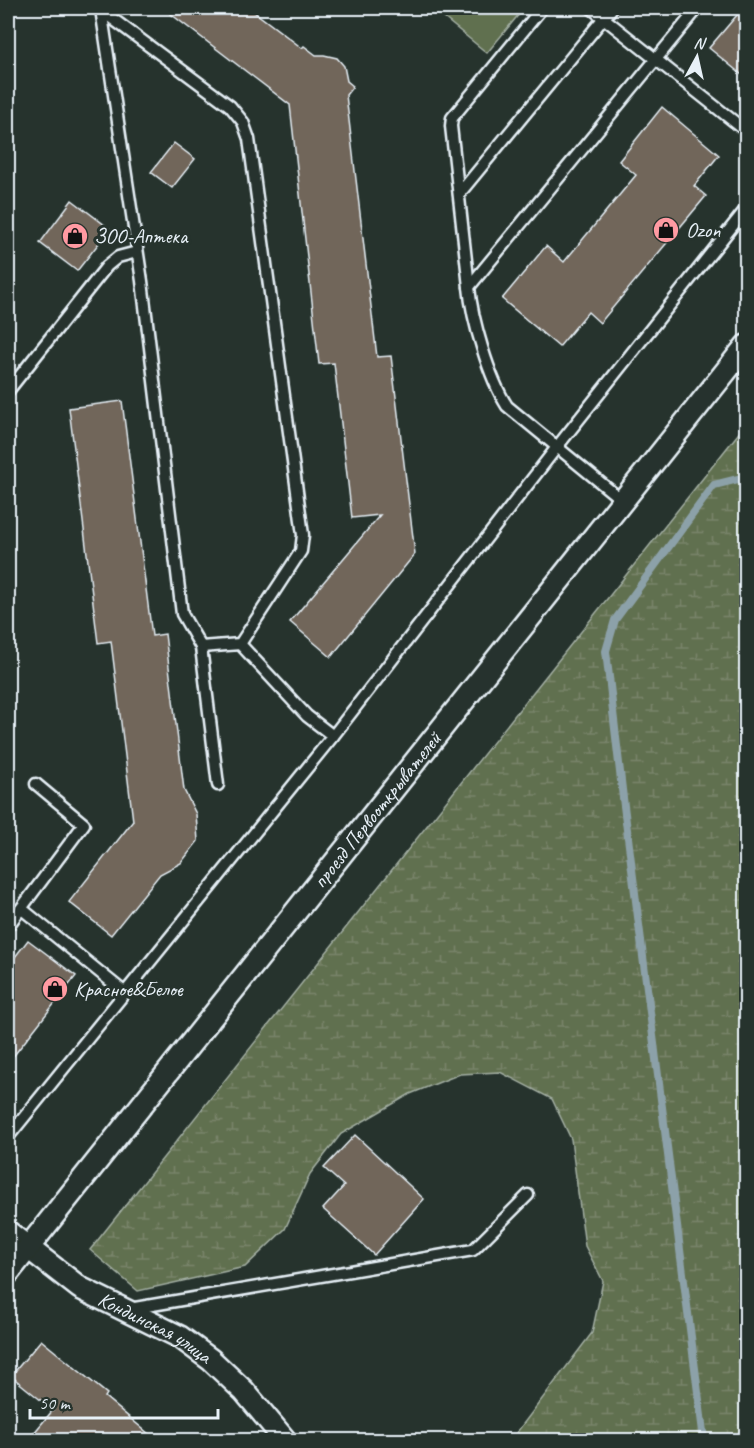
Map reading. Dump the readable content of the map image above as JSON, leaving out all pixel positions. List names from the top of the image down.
{
  "streets": {
    "street": ["проезд Первооткрывателей", "Кондинская улица"]
  },
  "crossings": [
    ["проезд Первооткрывателей", "Кондинская улица"]
  ],
  "places": {
    "shop": ["Ozon", "ЗОО-Аптека", "Красное&Белое"]
  },
  "scale_bar": "50 m",
  "north": "top"
}
